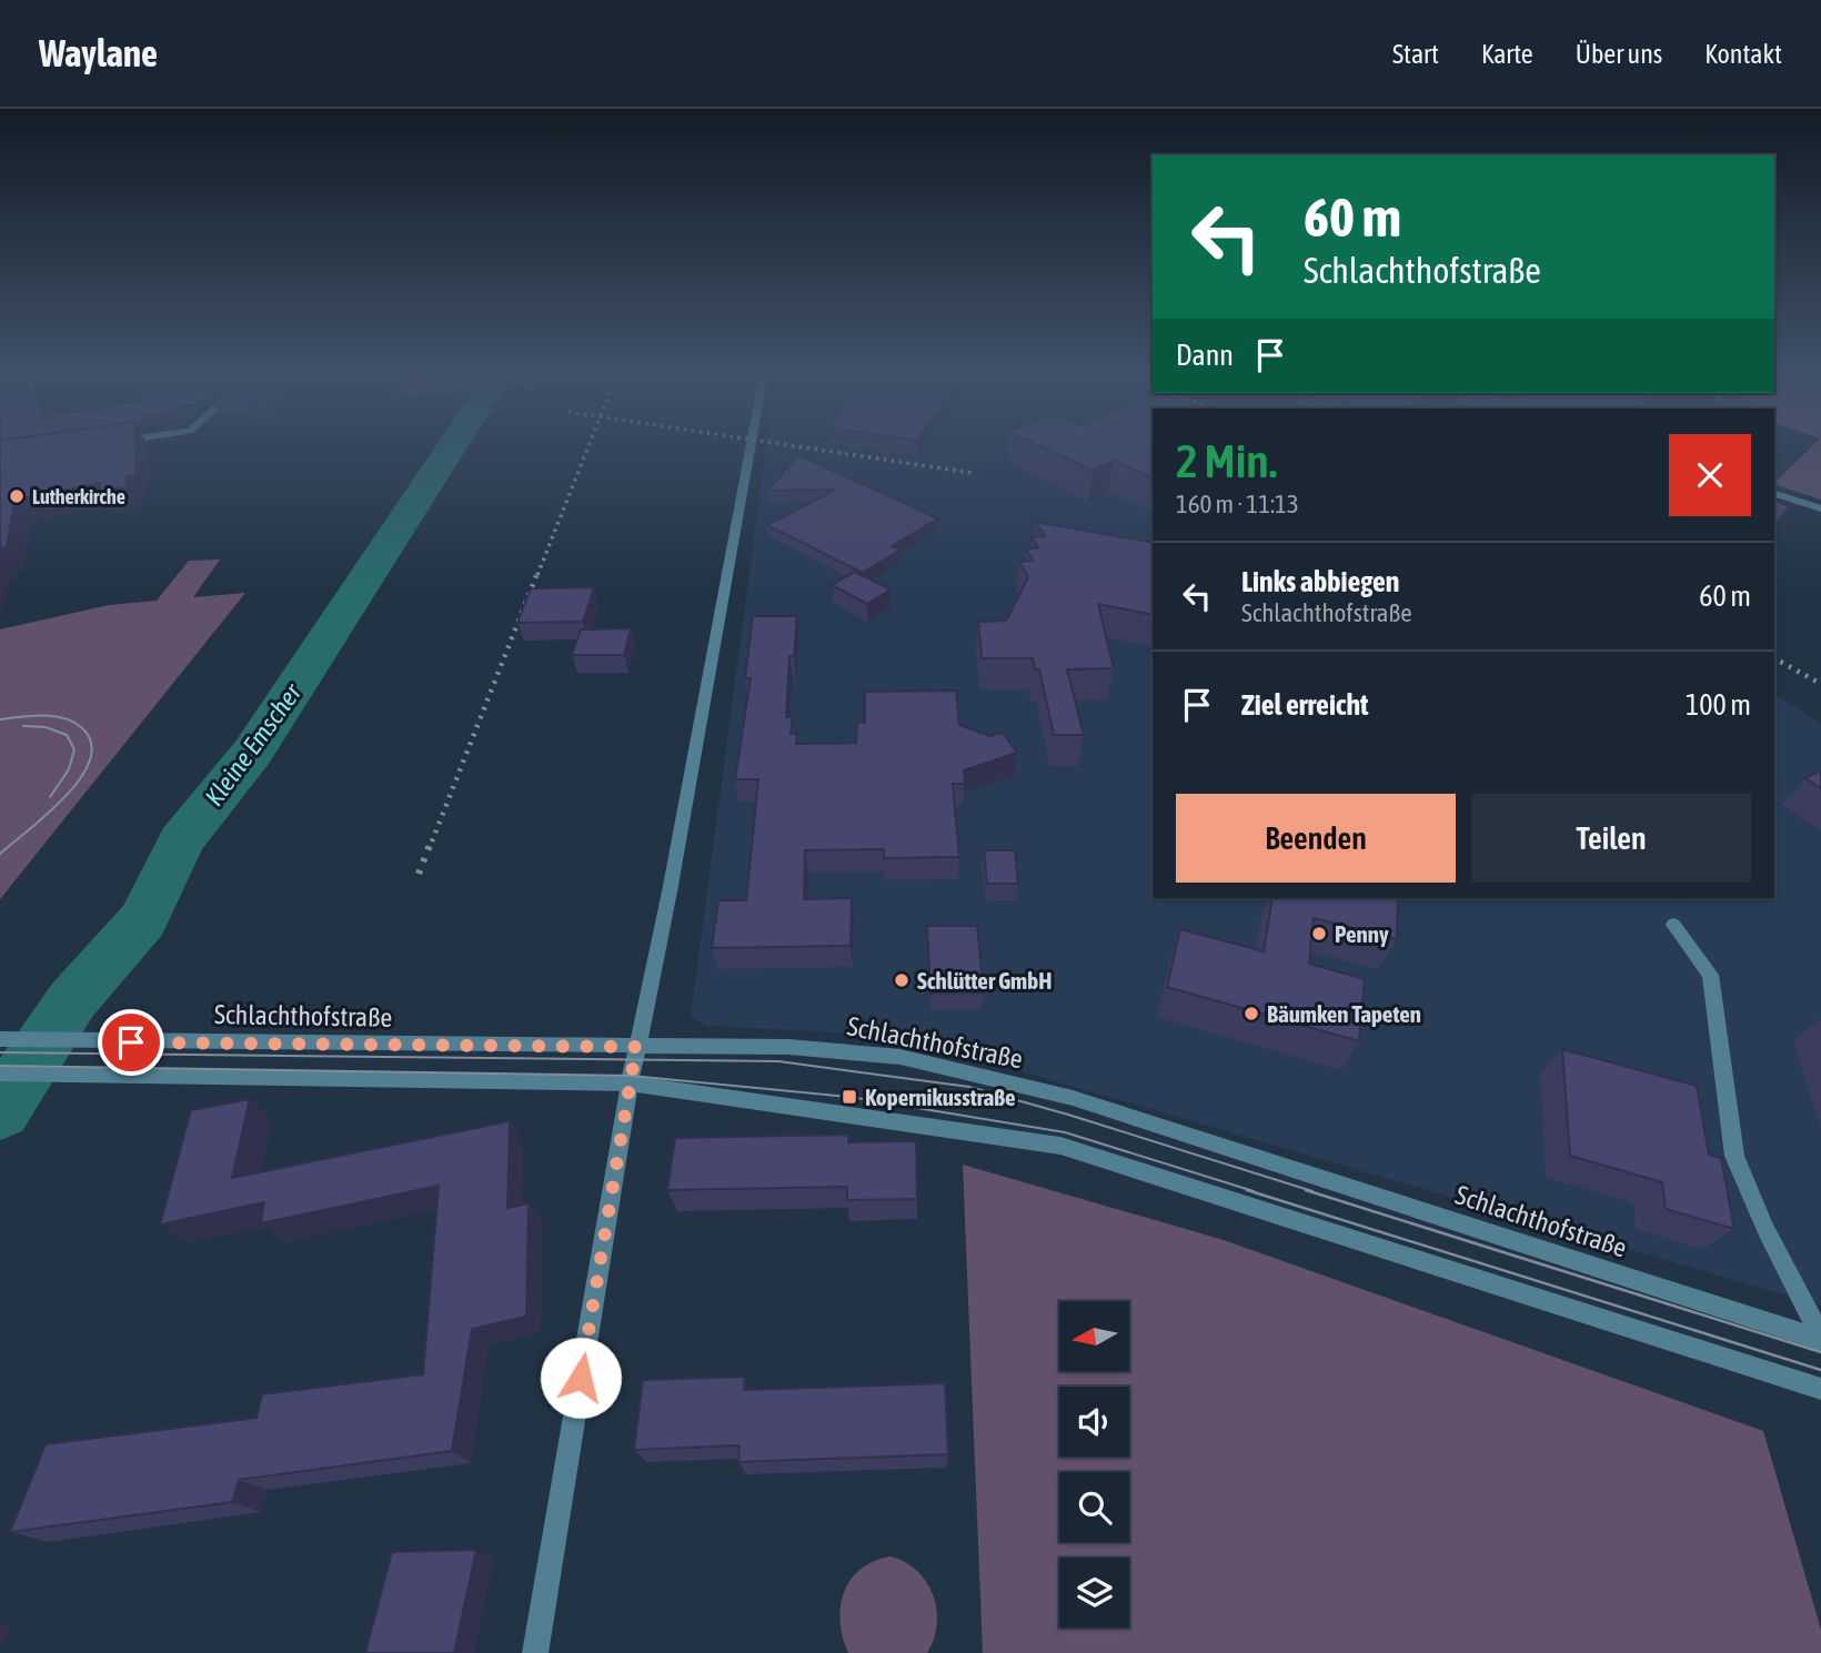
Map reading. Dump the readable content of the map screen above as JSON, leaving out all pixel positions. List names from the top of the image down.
{
  "streets": {
    "street": ["Schlachthofstraße"]
  },
  "water": ["Kleine Emscher"],
  "places": {
    "other": [
      "Lutherkirche",
      "Penny",
      "Schlütter GmbH",
      "Bäumken Tapeten"
    ],
    "transit": ["Kopernikusstraße"]
  },
  "north": "left",
  "page": {
    "header": "Waylane",
    "nav": [
      "Start",
      "Karte",
      "Über uns",
      "Kontakt"
    ],
    "turn": ["60 m", "Schlachthofstraße"],
    "then": "Dann",
    "heading": ["2 Min.", "160 m · 11:13"],
    "list": [
      {
        "name": "Links abbiegen",
        "note": "Schlachthofstraße",
        "value": "60 m"
      },
      {
        "name": "Ziel erreicht",
        "value": "100 m"
      }
    ],
    "buttons": ["Beenden", "Teilen"]
  }
}
